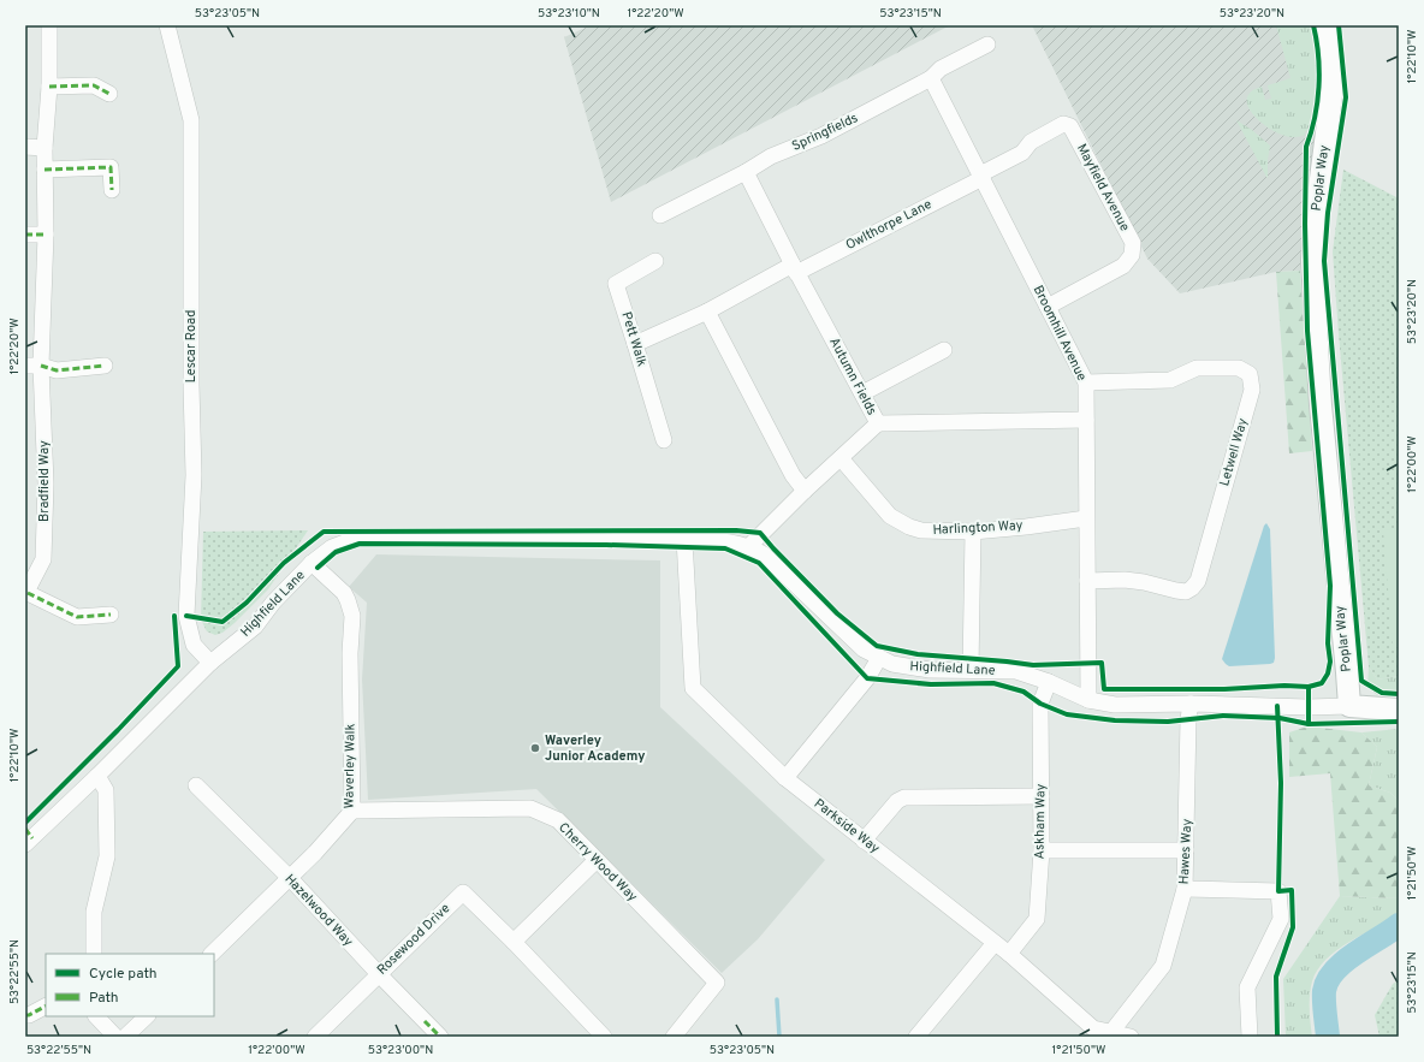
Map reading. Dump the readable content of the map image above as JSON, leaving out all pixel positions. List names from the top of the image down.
{
  "streets": {
    "main road": ["Poplar Way"],
    "street": [
      "Springfields",
      "Mayfield Avenue",
      "Owlthorpe Lane",
      "Broomhill Avenue",
      "Pett Walk",
      "Lescar Road",
      "Autumn Fields",
      "Letwell Way",
      "Bradfield Way",
      "Harlington Way",
      "Highfield Lane",
      "Waverley Walk",
      "Askham Way",
      "Parkside Way",
      "Hawes Way",
      "Cherry Wood Way",
      "Hazelwood Way",
      "Rosewood Drive"
    ]
  },
  "crossings": [
    ["Springfields", "Broomhill Avenue"],
    ["Springfields", "Autumn Fields"],
    ["Poplar Way", "Highfield Lane"],
    ["Mayfield Avenue", "Owlthorpe Lane"],
    ["Mayfield Avenue", "Broomhill Avenue"],
    ["Owlthorpe Lane", "Broomhill Avenue"],
    ["Owlthorpe Lane", "Pett Walk"],
    ["Owlthorpe Lane", "Autumn Fields"],
    ["Broomhill Avenue", "Letwell Way"],
    ["Broomhill Avenue", "Harlington Way"],
    ["Broomhill Avenue", "Highfield Lane"],
    ["Lescar Road", "Highfield Lane"],
    ["Autumn Fields", "Harlington Way"],
    ["Autumn Fields", "Highfield Lane"],
    ["Highfield Lane", "Waverley Walk"],
    ["Highfield Lane", "Askham Way"],
    ["Highfield Lane", "Parkside Way"],
    ["Highfield Lane", "Hawes Way"],
    ["Waverley Walk", "Cherry Wood Way"],
    ["Waverley Walk", "Hazelwood Way"],
    ["Askham Way", "Parkside Way"],
    ["Parkside Way", "Hawes Way"],
    ["Hazelwood Way", "Rosewood Drive"]
  ],
  "places": ["Waverley Junior Academy"],
  "legend": ["Cycle path", "Path"],
  "coordinates": [
    "53°23'05\"N",
    "53°23'10\"N",
    "1°22'20\"W",
    "53°23'15\"N",
    "53°23'20\"N",
    "1°22'10\"W",
    "1°22'00\"W",
    "1°21'50\"W",
    "53°22'55\"N",
    "53°23'00\"N"
  ]
}
